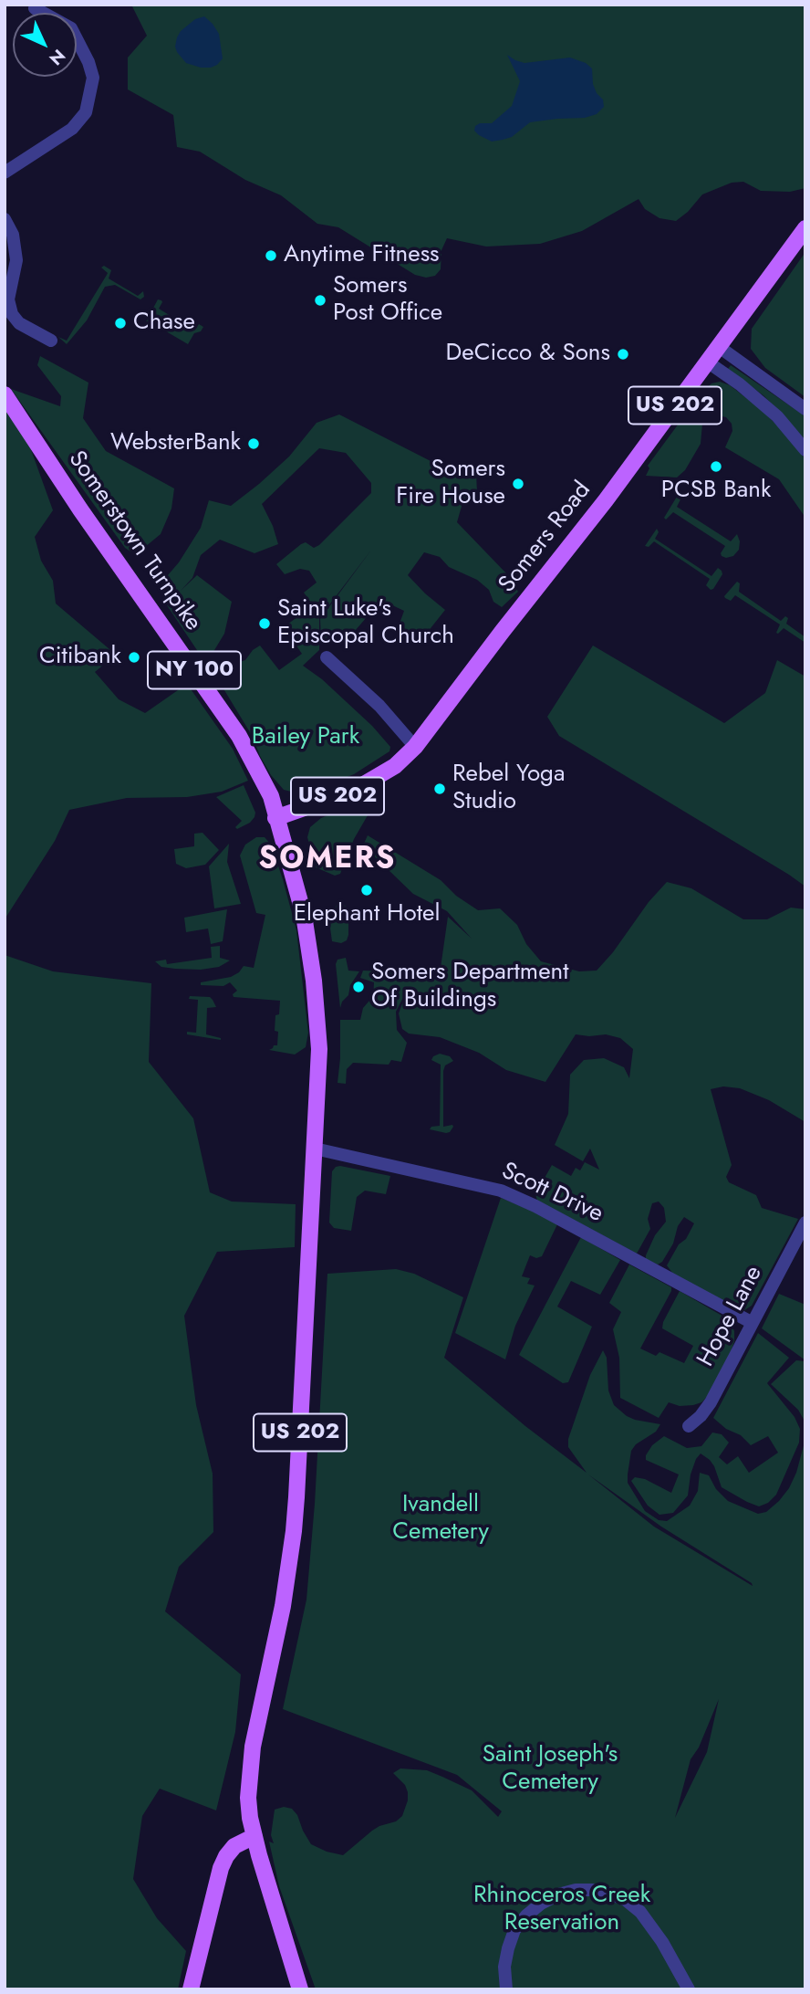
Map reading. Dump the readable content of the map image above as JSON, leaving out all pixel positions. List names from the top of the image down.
{
  "streets": {
    "main road": [
      "US 202",
      "Somers Road",
      "Somerstown Turnpike",
      "NY 100"
    ],
    "street": ["Scott Drive", "Hope Lane"]
  },
  "crossings": [
    ["US 202", "Somers Road"],
    ["US 202", "Somerstown Turnpike"],
    ["US 202", "Scott Drive"],
    ["Somers Road", "Somerstown Turnpike"],
    ["Scott Drive", "Hope Lane"]
  ],
  "districts": ["SOMERS"],
  "parks": [
    "Bailey Park",
    "Ivandell Cemetery",
    "Saint Joseph's Cemetery",
    "Rhinoceros Creek Reservation"
  ],
  "places": [
    "Anytime Fitness",
    "Somers Post Office",
    "Chase",
    "DeCicco & Sons",
    "WebsterBank",
    "PCSB Bank",
    "Somers Fire House",
    "Saint Luke's Episcopal Church",
    "Citibank",
    "Rebel Yoga Studio",
    "Elephant Hotel",
    "Somers Department Of Buildings"
  ],
  "north": "bottom right"
}
